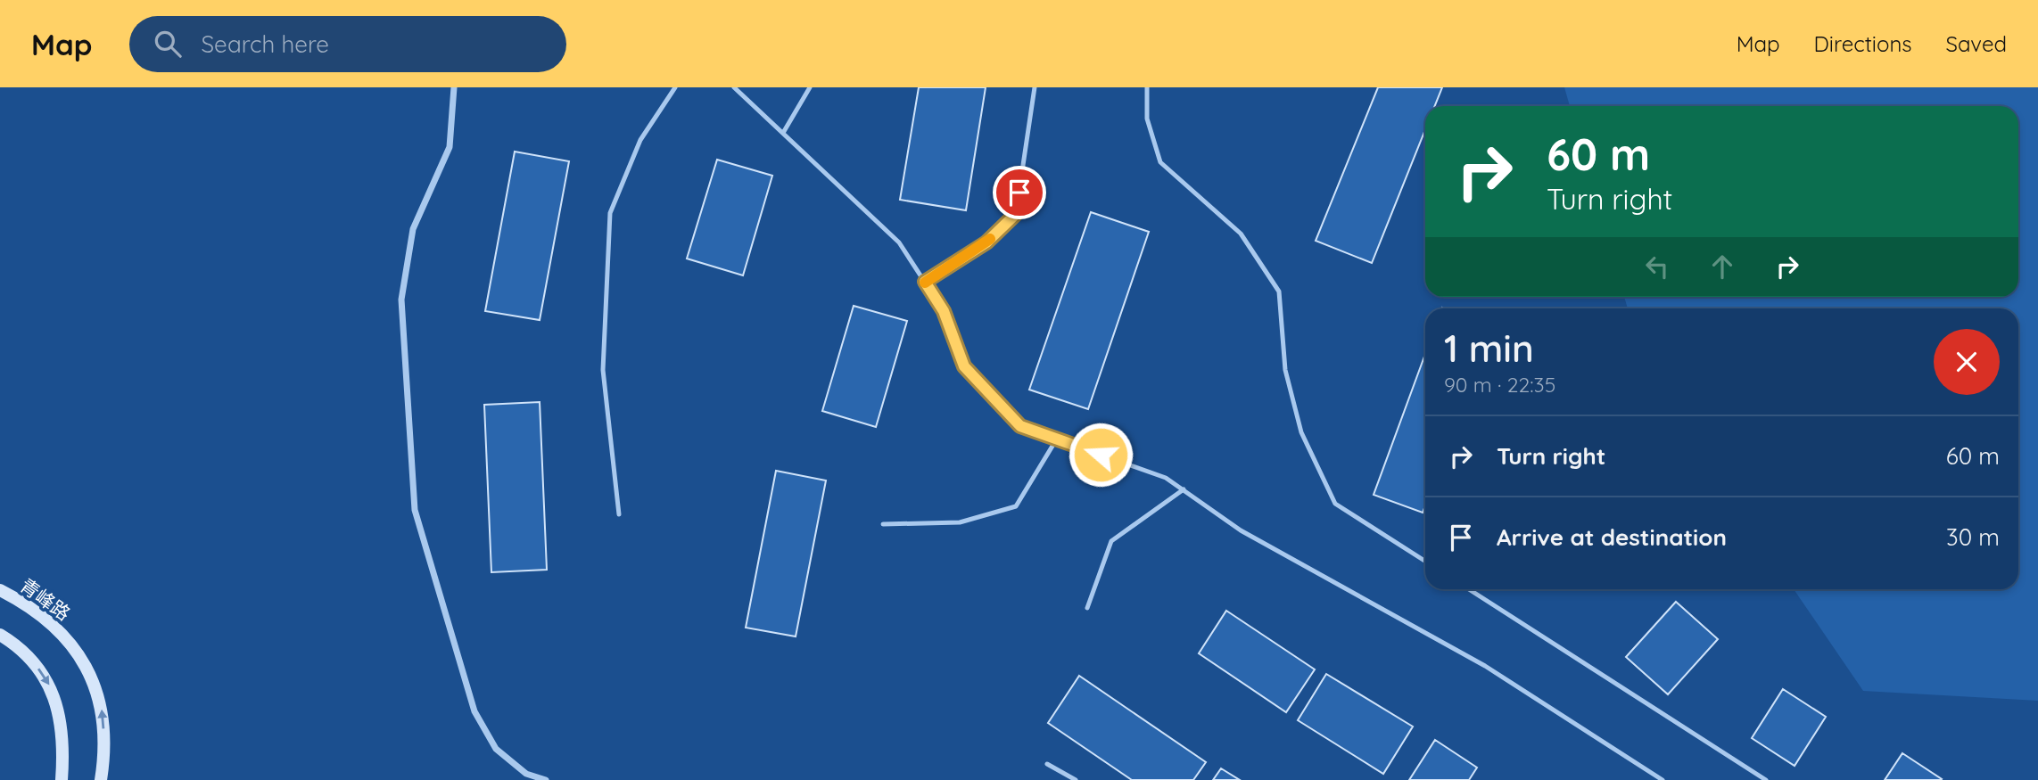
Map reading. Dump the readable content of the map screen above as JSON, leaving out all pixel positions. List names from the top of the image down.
{
  "streets": {
    "main road": ["青峰路"]
  },
  "page": {
    "header": "Map",
    "search": "Search here",
    "nav": ["Map", "Directions", "Saved"],
    "turn": ["60 m", "Turn right"],
    "heading": ["1 min", "90 m · 22:35"],
    "list": [
      {
        "name": "Turn right",
        "value": "60 m"
      },
      {
        "name": "Arrive at destination",
        "value": "30 m"
      }
    ]
  }
}
